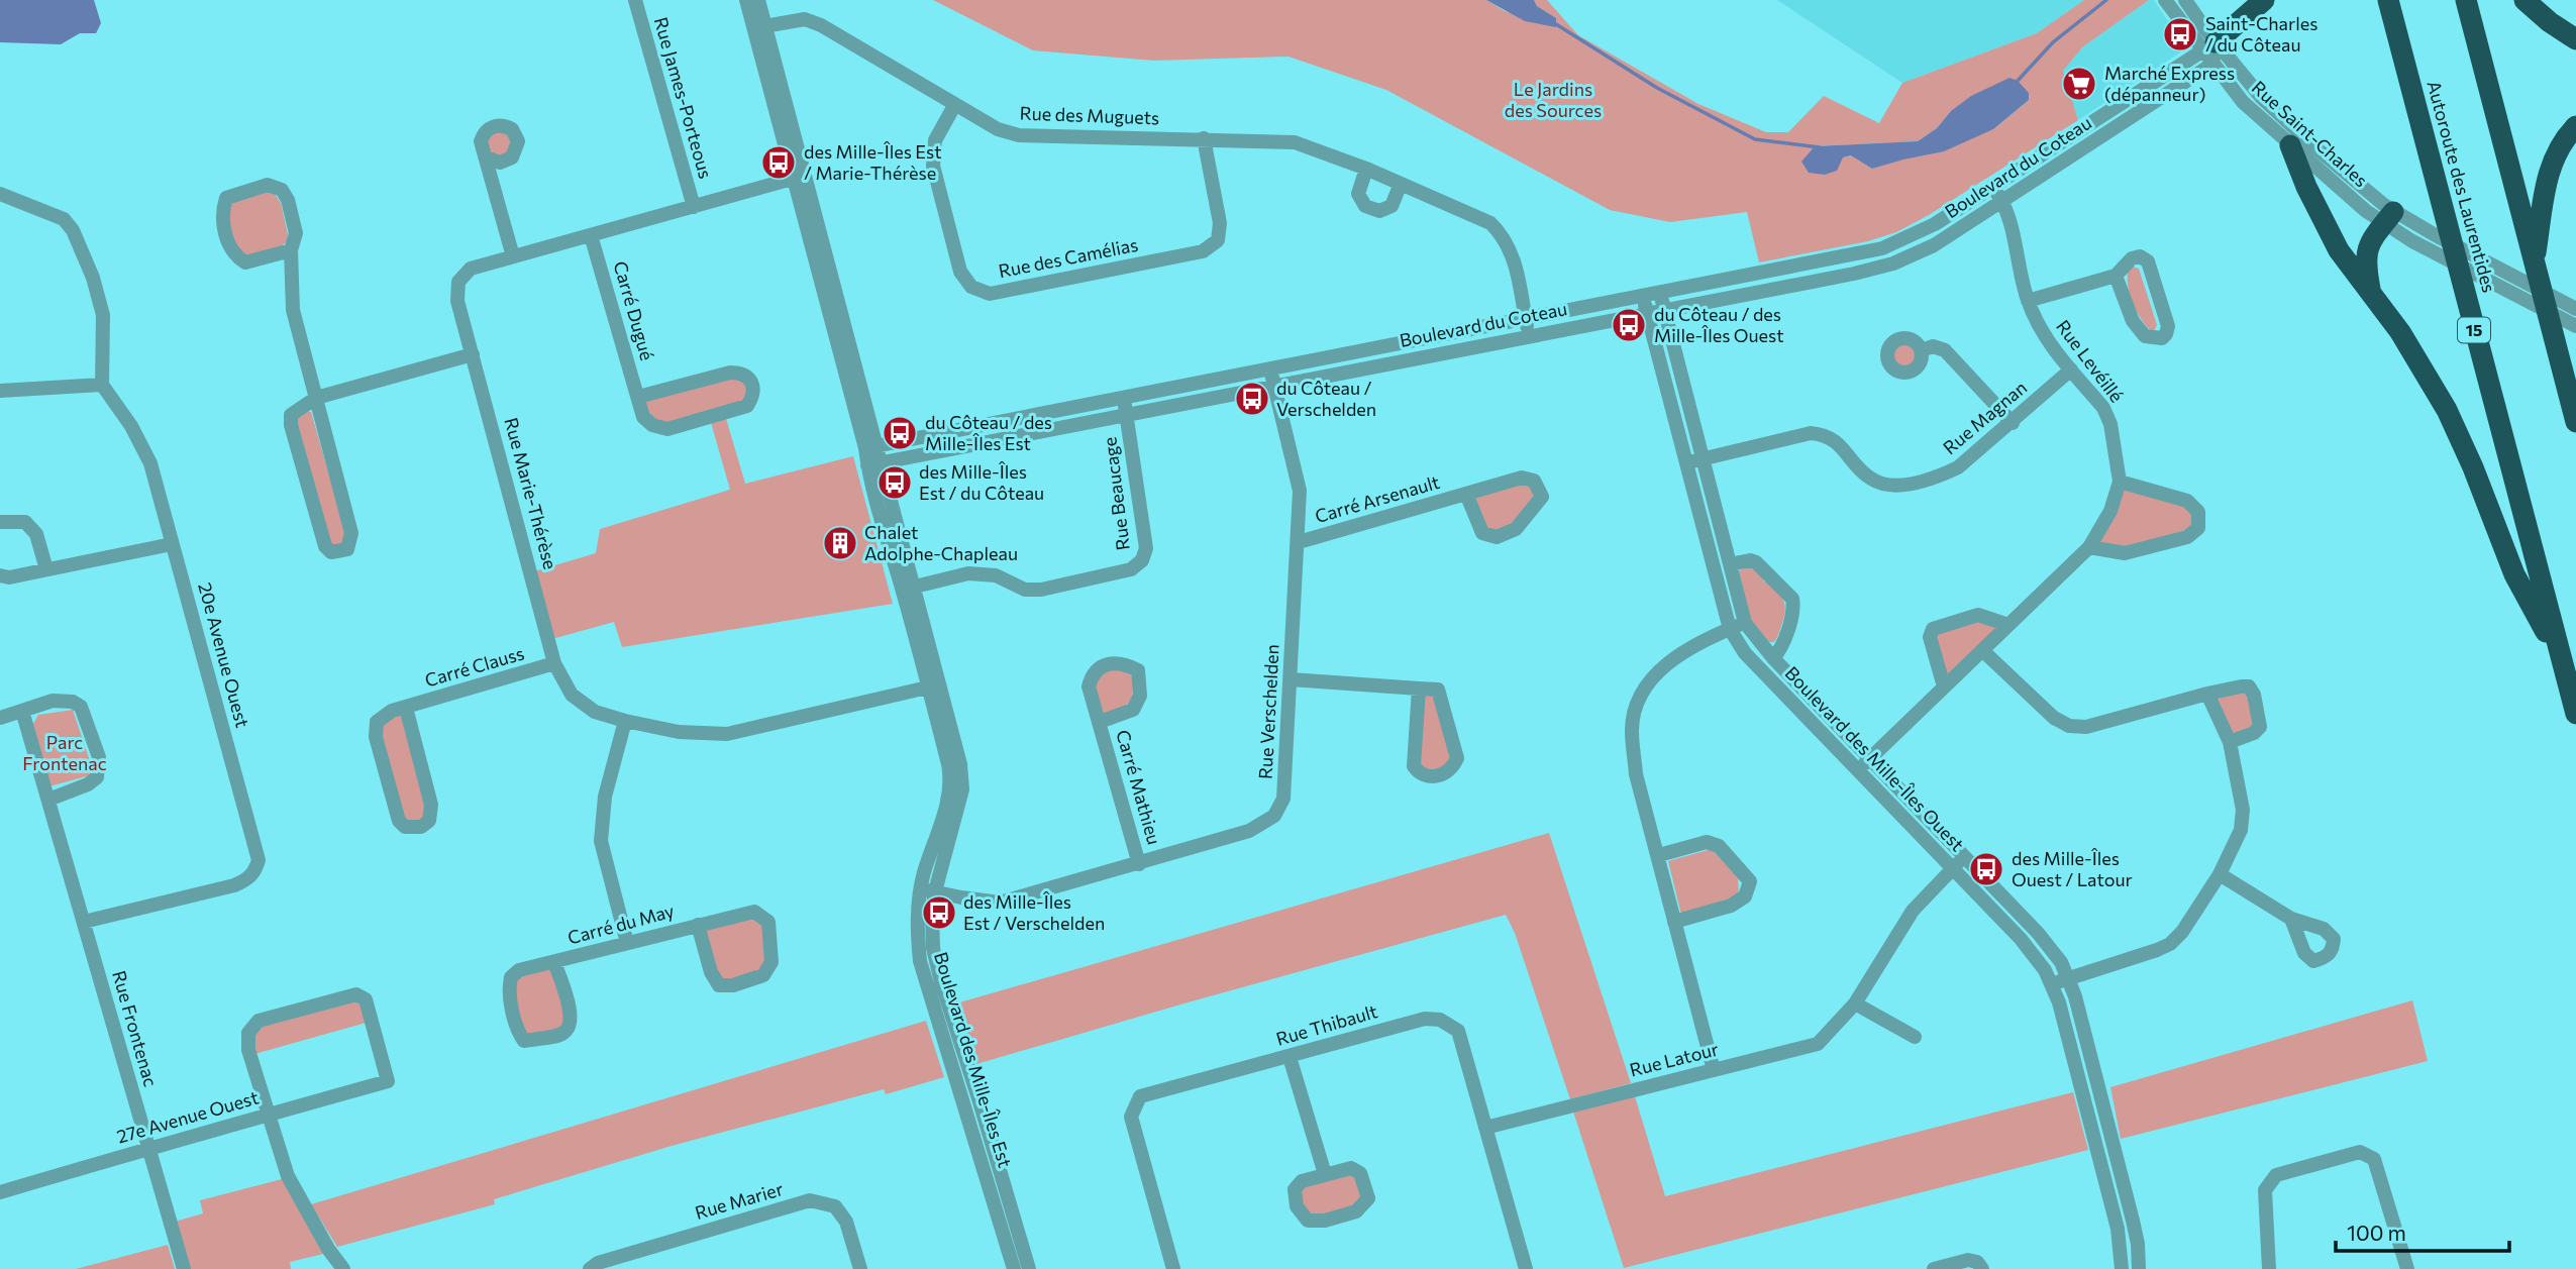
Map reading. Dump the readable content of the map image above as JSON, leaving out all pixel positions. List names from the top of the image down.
{
  "streets": {
    "highway": ["Autoroute des Laurentides", "15"],
    "street": [
      "Rue James-Porteous",
      "Rue des Muguets",
      "Rue Saint-Charles",
      "Boulevard du Coteau",
      "Rue des Camélias",
      "Carré Dugué",
      "Rue Levéillé",
      "Rue Magnan",
      "Rue Marie-Thérèse",
      "Rue Beaucage",
      "Carré Arsenault",
      "20e Avenue Ouest",
      "Carré Clauss",
      "Rue Verschelden",
      "Boulevard des Mille-Îles Ouest",
      "Carré Mathieu",
      "Carré du May",
      "Rue Thibault",
      "Rue Frontenac",
      "Boulevard des Mille-Îles Est",
      "Rue Latour",
      "27e Avenue Ouest",
      "Rue Marier"
    ]
  },
  "crossings": [
    ["Rue James-Porteous", "Rue Marie-Thérèse"],
    ["Rue des Muguets", "Boulevard du Coteau"],
    ["Rue des Muguets", "Rue des Camélias"],
    ["Rue des Muguets", "Boulevard des Mille-Îles Est"],
    ["Rue Saint-Charles", "Boulevard du Coteau"],
    ["Boulevard du Coteau", "Rue Levéillé"],
    ["Boulevard du Coteau", "Rue Beaucage"],
    ["Boulevard du Coteau", "Rue Verschelden"],
    ["Boulevard du Coteau", "Boulevard des Mille-Îles Ouest"],
    ["Boulevard du Coteau", "Boulevard des Mille-Îles Est"],
    ["Carré Dugué", "Rue Marie-Thérèse"],
    ["Rue Levéillé", "Rue Magnan"],
    ["Rue Levéillé", "Boulevard des Mille-Îles Ouest"],
    ["Rue Magnan", "Boulevard des Mille-Îles Ouest"],
    ["Rue Marie-Thérèse", "Carré Clauss"],
    ["Rue Marie-Thérèse", "Boulevard des Mille-Îles Est"],
    ["Rue Beaucage", "Boulevard des Mille-Îles Est"],
    ["Carré Arsenault", "Rue Verschelden"],
    ["20e Avenue Ouest", "Rue Frontenac"],
    ["Rue Verschelden", "Carré Mathieu"],
    ["Rue Verschelden", "Boulevard des Mille-Îles Est"],
    ["Boulevard des Mille-Îles Ouest", "Rue Latour"],
    ["Rue Thibault", "Rue Latour"],
    ["Rue Frontenac", "27e Avenue Ouest"]
  ],
  "parks": ["Le Jardins des Sources", "Parc Frontenac"],
  "places": {
    "bus stop": [
      "Saint-Charles / du Côteau",
      "des Mille-Îles Est / Marie-Thérèse",
      "du Côteau / des Mille-Îles Ouest",
      "du Côteau / Verschelden",
      "du Côteau / des Mille-Îles Est",
      "des Mille-Îles Est / du Côteau",
      "des Mille-Îles Ouest / Latour",
      "des Mille-Îles Est / Verschelden"
    ],
    "supermarket": ["Marché Express (dépanneur)"],
    "building": ["Chalet Adolphe-Chapleau"]
  },
  "scale_bar": "100 m"
}
